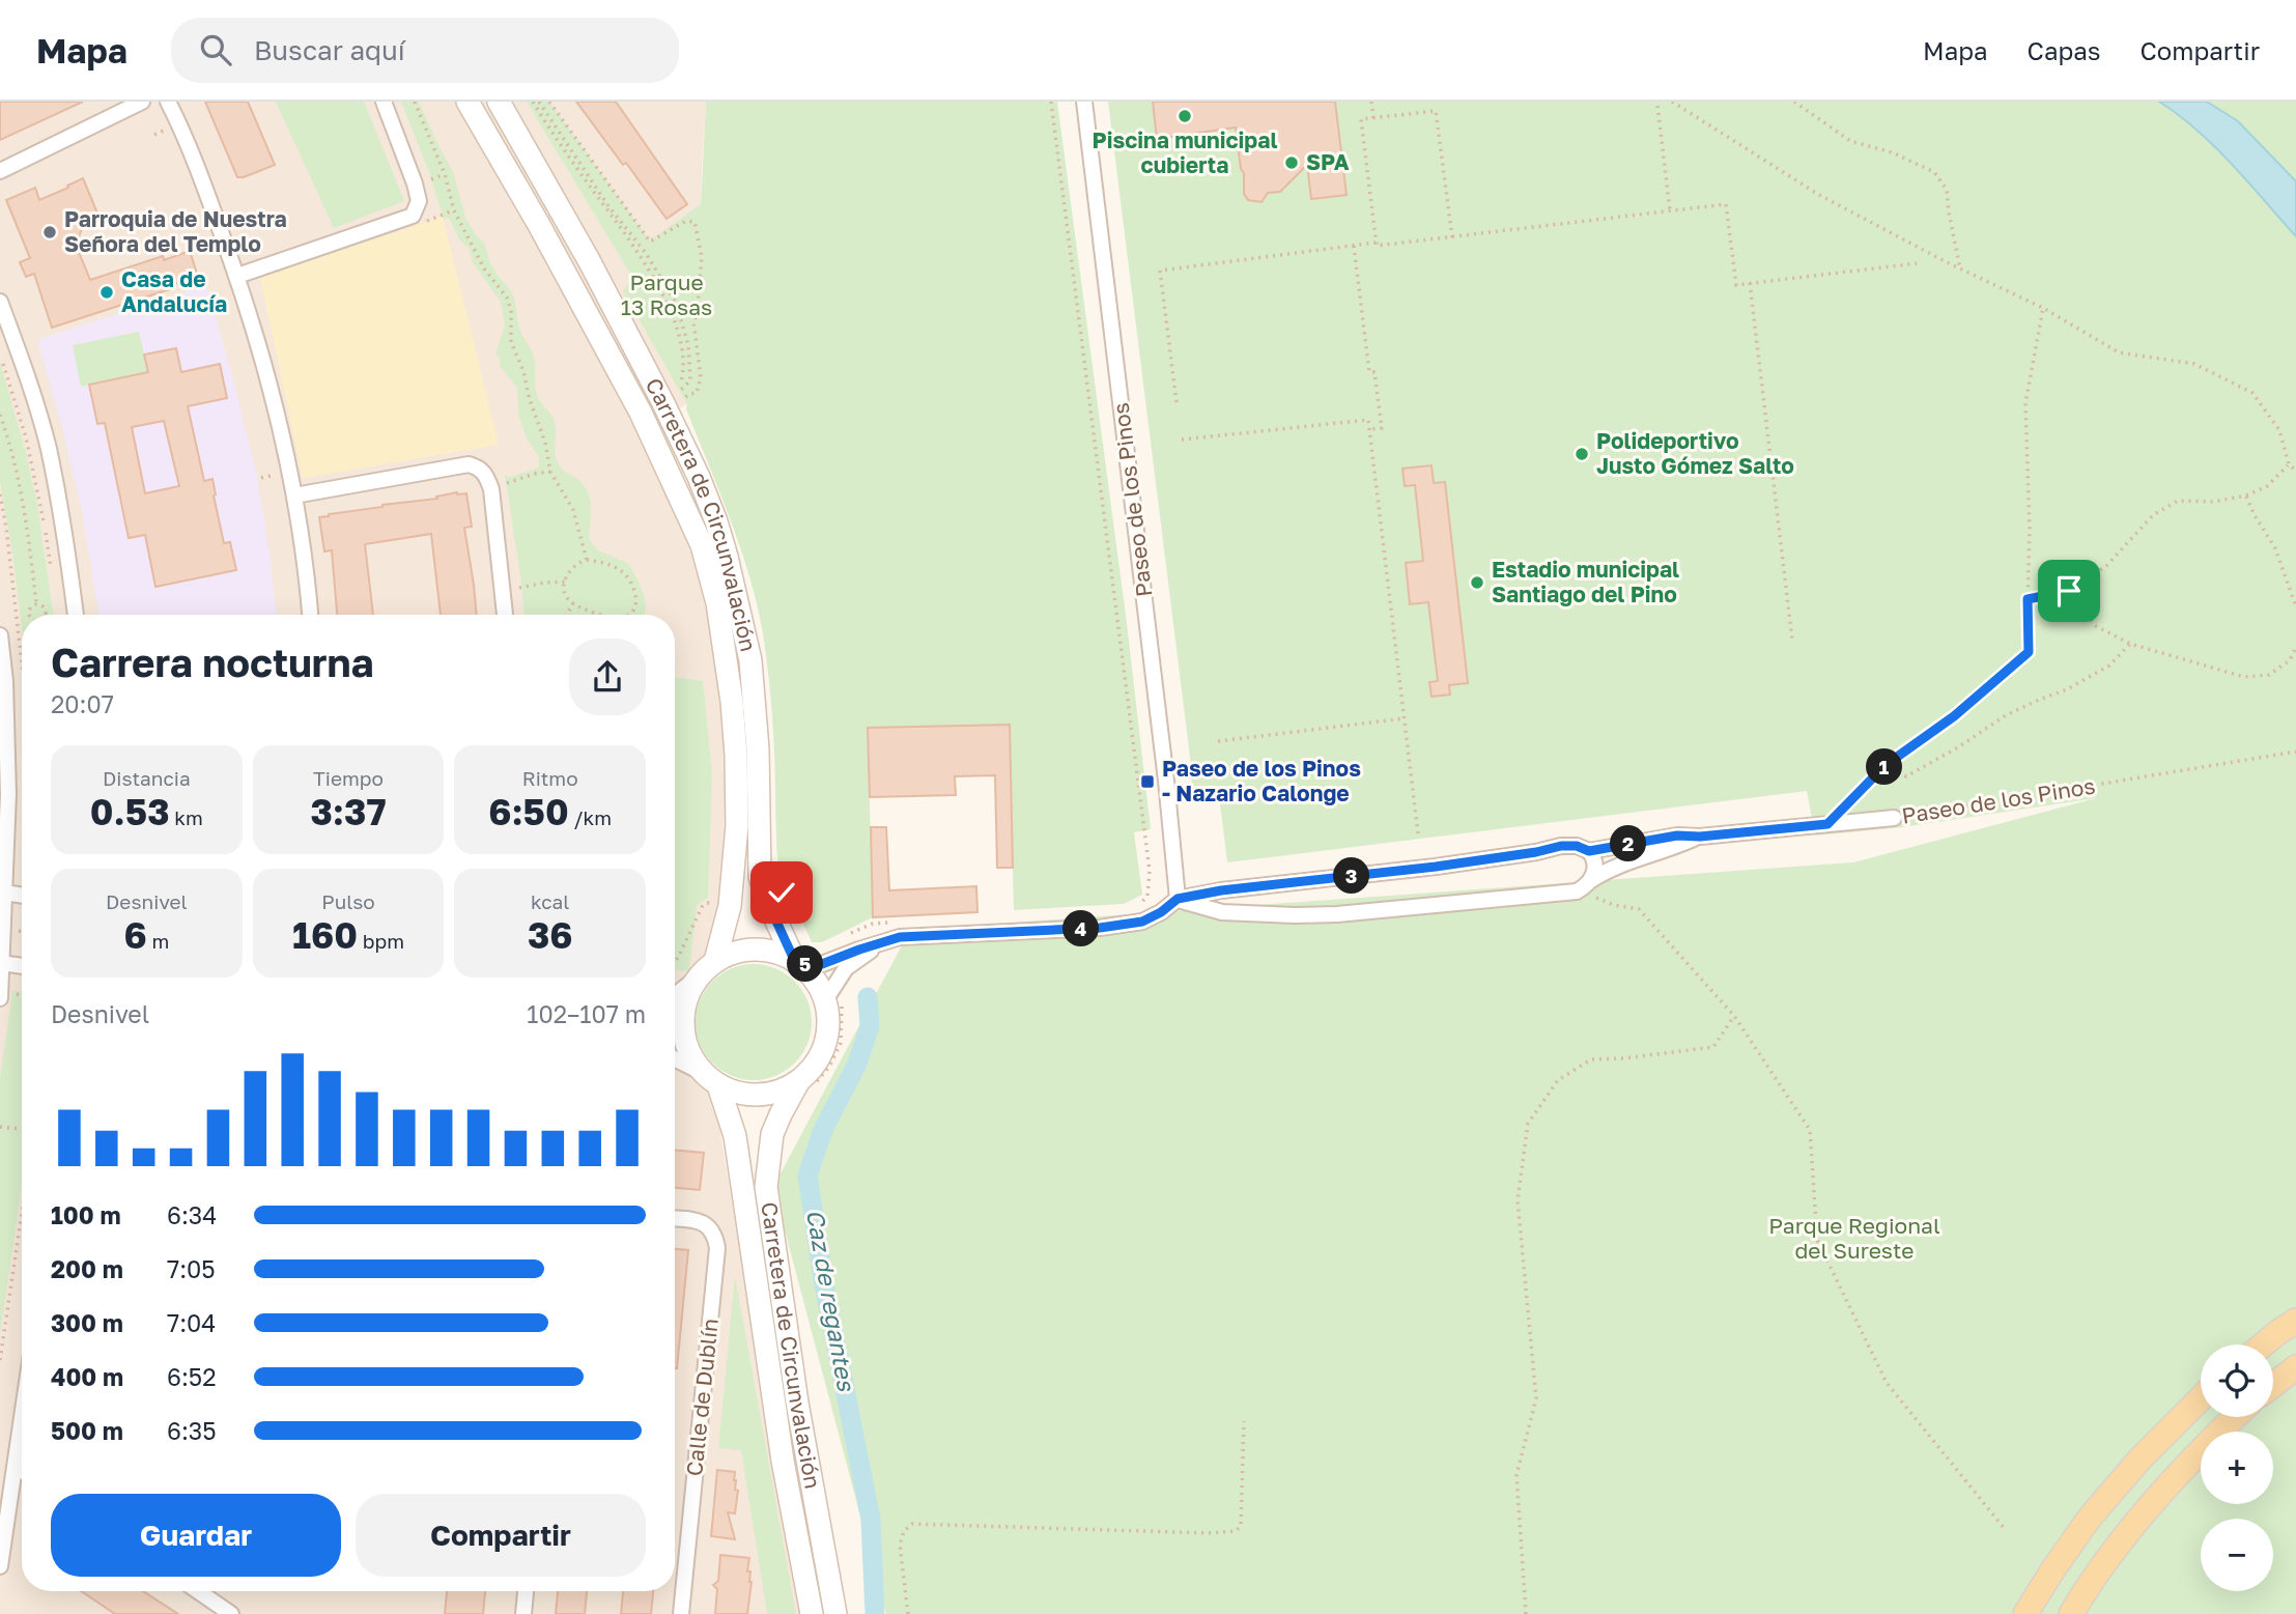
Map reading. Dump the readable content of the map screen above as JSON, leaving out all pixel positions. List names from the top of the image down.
{
  "streets": {
    "main road": ["Carretera de Circunvalación"],
    "street": ["Paseo de los Pinos", "Calle de Dublín"]
  },
  "crossings": [
    ["Paseo de los Pinos", "Carretera de Circunvalación"]
  ],
  "water": ["Caz de regantes"],
  "parks": ["Parque 13 Rosas", "Parque Regional del Sureste"],
  "places": {
    "other": [
      "Piscina municipal cubierta",
      "SPA",
      "Parroquia de Nuestra Señora del Templo",
      "Casa de Andalucía",
      "Polideportivo Justo Gómez Salto",
      "Estadio municipal Santiago del Pino"
    ],
    "transit": ["Paseo de los Pinos - Nazario Calonge"]
  },
  "page": {
    "header": "Mapa",
    "search": "Buscar aquí",
    "nav": ["Mapa", "Capas", "Compartir"],
    "heading": ["Carrera nocturna", "20:07"],
    "stats": [
      ["Distancia", "0.53 km"],
      ["Tiempo", "3:37"],
      ["Ritmo", "6:50 /km"],
      ["Desnivel", "6 m"],
      ["Pulso", "160 bpm"],
      ["kcal", "36"]
    ],
    "pins": [
      "1",
      "2",
      "3",
      "4",
      "5"
    ],
    "chart": ["Desnivel", "102–107 m"],
    "list": [
      {
        "name": "100 m",
        "note": "6:34"
      },
      {
        "name": "200 m",
        "note": "7:05"
      },
      {
        "name": "300 m",
        "note": "7:04"
      },
      {
        "name": "400 m",
        "note": "6:52"
      },
      {
        "name": "500 m",
        "note": "6:35"
      }
    ],
    "map_buttons": ["+", "−"],
    "buttons": ["Guardar", "Compartir"]
  }
}
